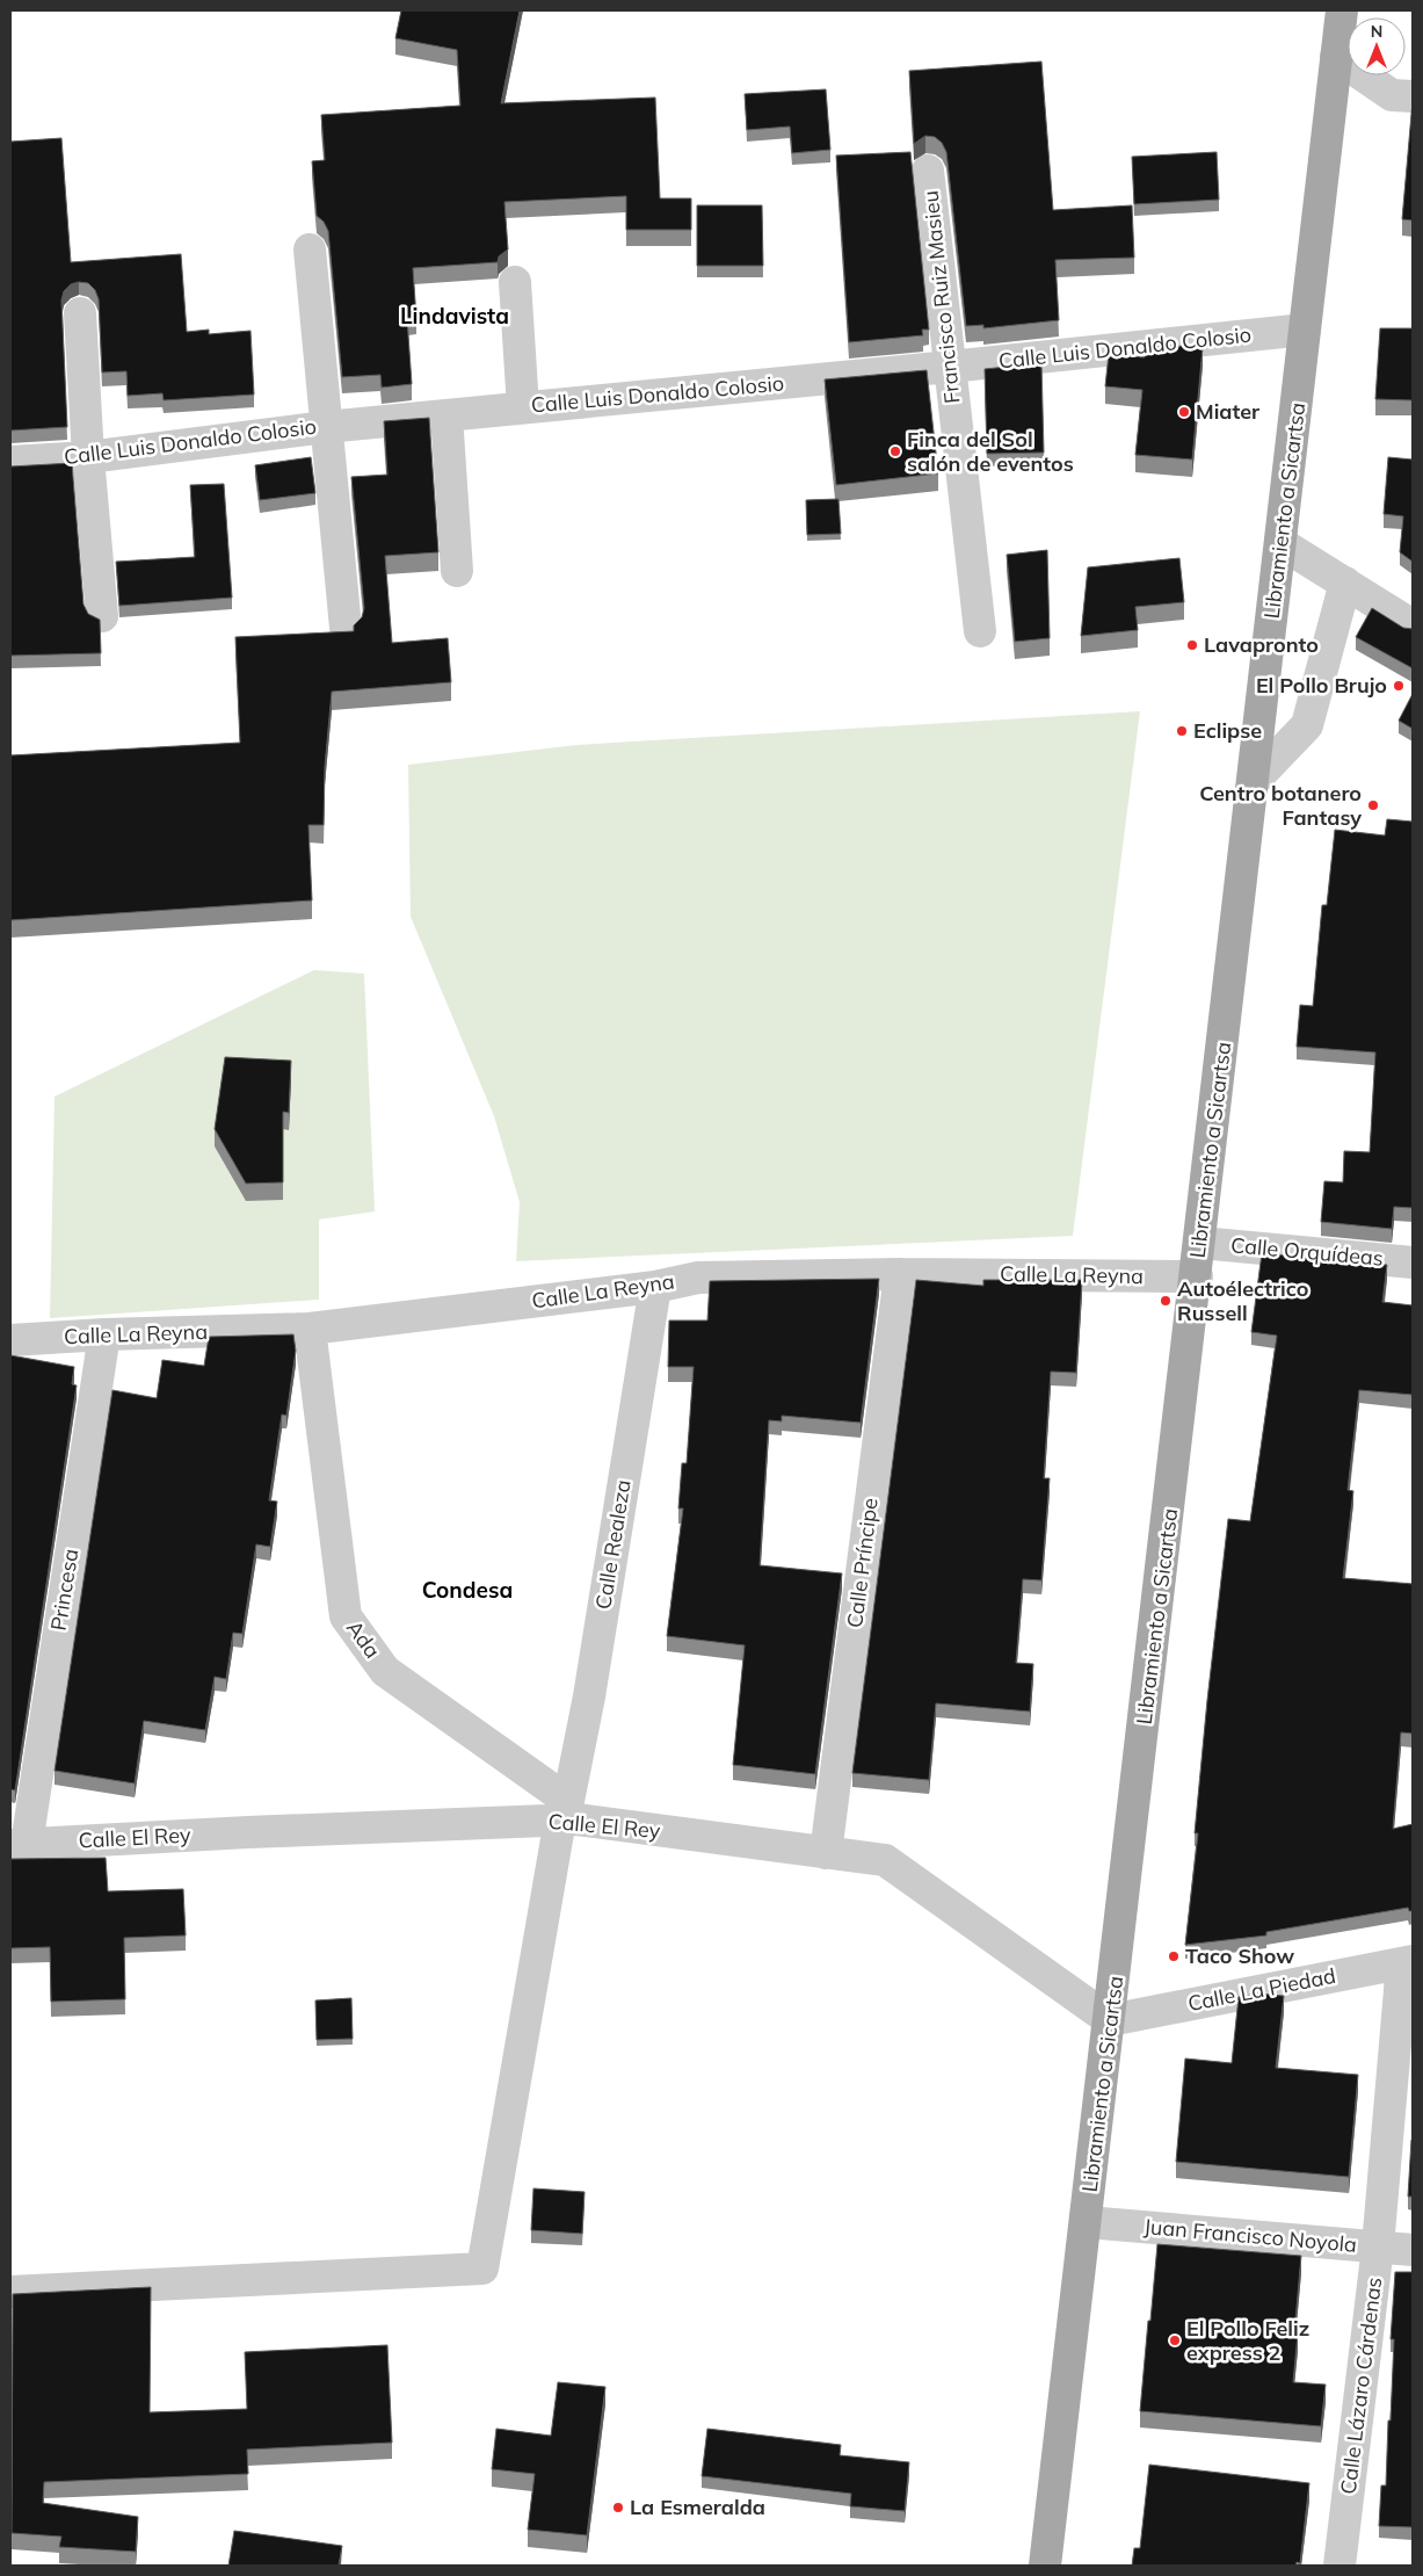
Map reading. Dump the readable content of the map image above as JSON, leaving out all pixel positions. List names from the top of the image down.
{
  "streets": {
    "main road": ["Libramiento a Sicartsa"],
    "street": [
      "Francisco Ruiz Masieu",
      "Calle Luis Donaldo Colosio",
      "Calle Orquídeas",
      "Calle La Reyna",
      "Calle Realeza",
      "Calle Príncipe",
      "Princesa",
      "Ada",
      "Calle El Rey",
      "Calle La Piedad",
      "Juan Francisco Noyola",
      "Calle Lázaro Cárdenas"
    ]
  },
  "crossings": [
    ["Francisco Ruiz Masieu", "Calle Luis Donaldo Colosio"],
    ["Calle Luis Donaldo Colosio", "Libramiento a Sicartsa"],
    ["Libramiento a Sicartsa", "Calle Orquídeas"],
    ["Libramiento a Sicartsa", "Calle La Reyna"],
    ["Libramiento a Sicartsa", "Calle El Rey"],
    ["Libramiento a Sicartsa", "Calle La Piedad"],
    ["Libramiento a Sicartsa", "Juan Francisco Noyola"],
    ["Calle La Reyna", "Calle Realeza"],
    ["Calle La Reyna", "Calle Príncipe"],
    ["Calle La Reyna", "Princesa"],
    ["Calle La Reyna", "Ada"],
    ["Calle Realeza", "Ada"],
    ["Calle Realeza", "Calle El Rey"],
    ["Calle Príncipe", "Calle El Rey"],
    ["Princesa", "Calle El Rey"],
    ["Ada", "Calle El Rey"],
    ["Calle El Rey", "Calle La Piedad"],
    ["Calle La Piedad", "Calle Lázaro Cárdenas"],
    ["Juan Francisco Noyola", "Calle Lázaro Cárdenas"]
  ],
  "districts": ["Lindavista", "Condesa"],
  "places": [
    "Miater",
    "Finca del Sol salón de eventos",
    "Lavapronto",
    "El Pollo Brujo",
    "Eclipse",
    "Centro botanero Fantasy",
    "Autoélectrico Russell",
    "Taco Show",
    "El Pollo Feliz express 2",
    "La Esmeralda"
  ],
  "north": "top"
}
